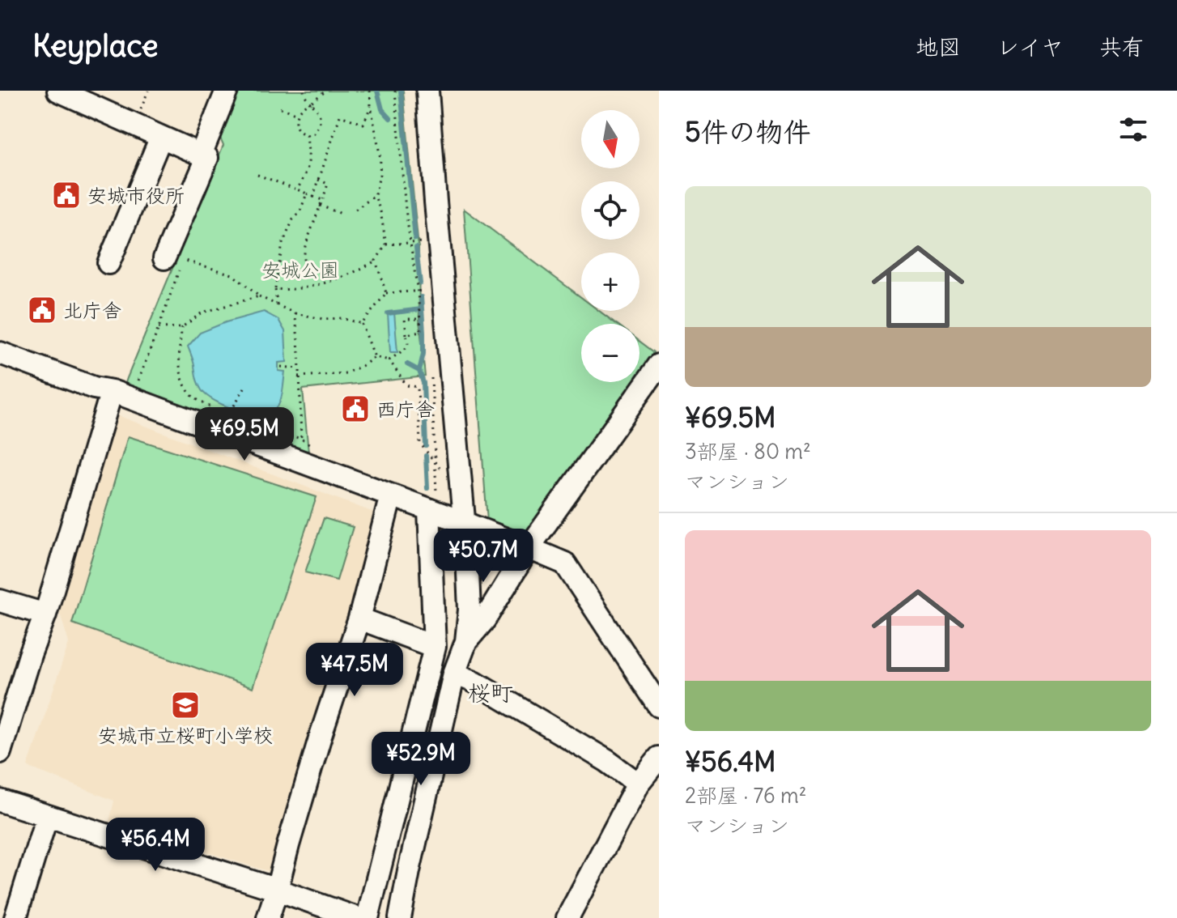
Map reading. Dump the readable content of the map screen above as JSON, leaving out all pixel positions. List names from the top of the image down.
{
  "districts": ["桜町"],
  "parks": ["安城公園"],
  "places": {
    "public building": ["安城市役所", "北庁舎", "西庁舎"],
    "school or university": ["安城市立桜町小学校"]
  },
  "north": "bottom",
  "page": {
    "header": "Keyplace",
    "nav": ["地図", "レイヤ", "共有"],
    "heading": "5件の物件",
    "map_buttons": ["+", "−"],
    "list": [
      {
        "name": "¥69.5M",
        "note": "3部屋 · 80 m² · マンション"
      },
      {
        "name": "¥56.4M",
        "note": "2部屋 · 76 m² · マンション"
      }
    ],
    "price": [
      "¥69.5M",
      "¥50.7M",
      "¥47.5M",
      "¥52.9M",
      "¥56.4M"
    ]
  }
}
